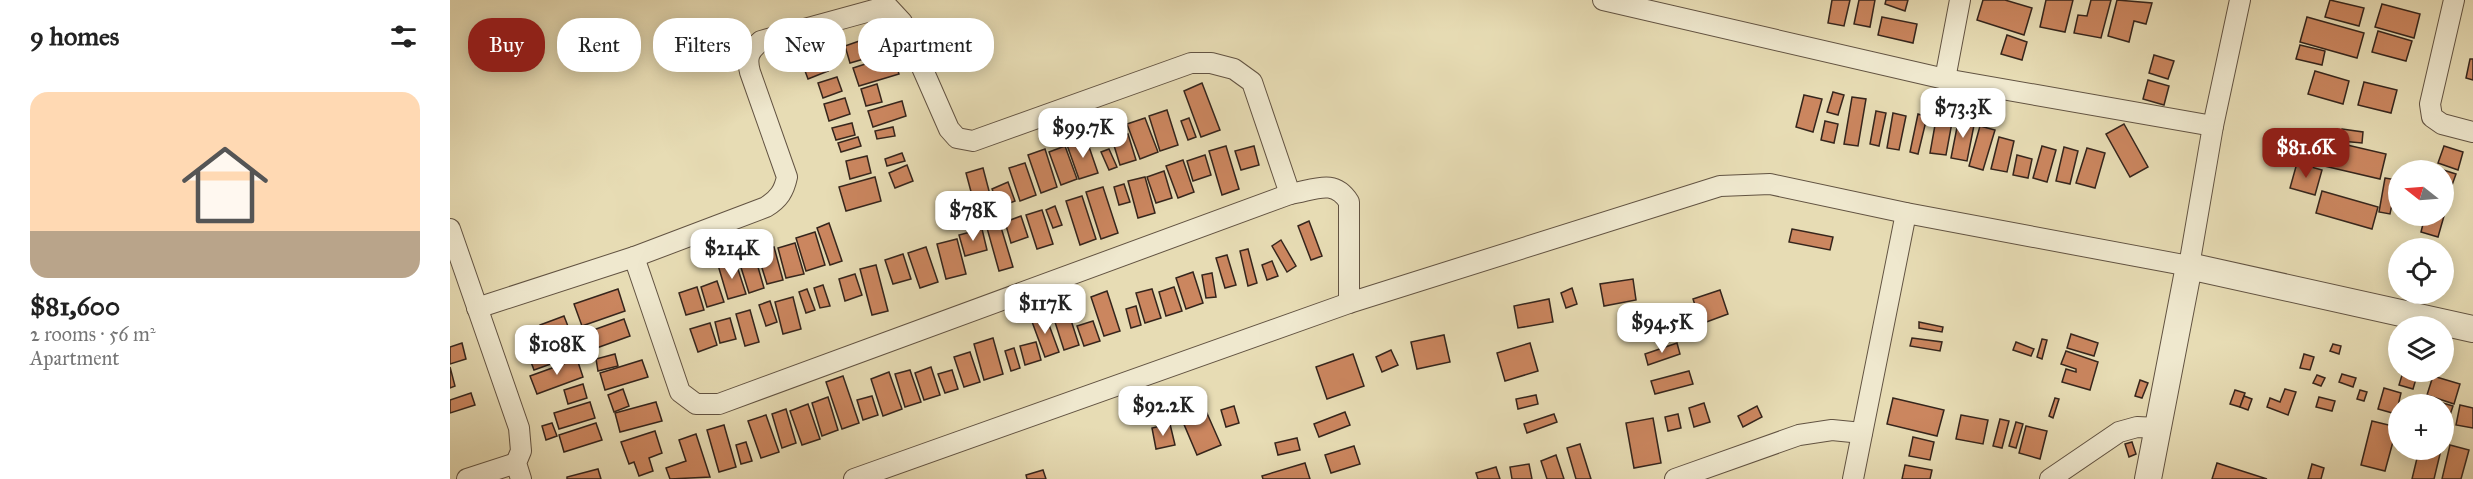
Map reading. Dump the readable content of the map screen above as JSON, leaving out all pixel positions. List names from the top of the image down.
{
  "north": "left",
  "page": {
    "heading": "9 homes",
    "chip": [
      "Buy",
      "Rent",
      "Filters",
      "New",
      "Apartment"
    ],
    "list": [
      {
        "name": "$81,600",
        "note": "2 rooms · 56 m² · Apartment"
      }
    ],
    "price": [
      "$73.3K",
      "$99.7K",
      "$81.6K",
      "$78K",
      "$214K",
      "$117K",
      "$94.5K",
      "$108K",
      "$92.2K"
    ],
    "map_buttons": "+"
  }
}
